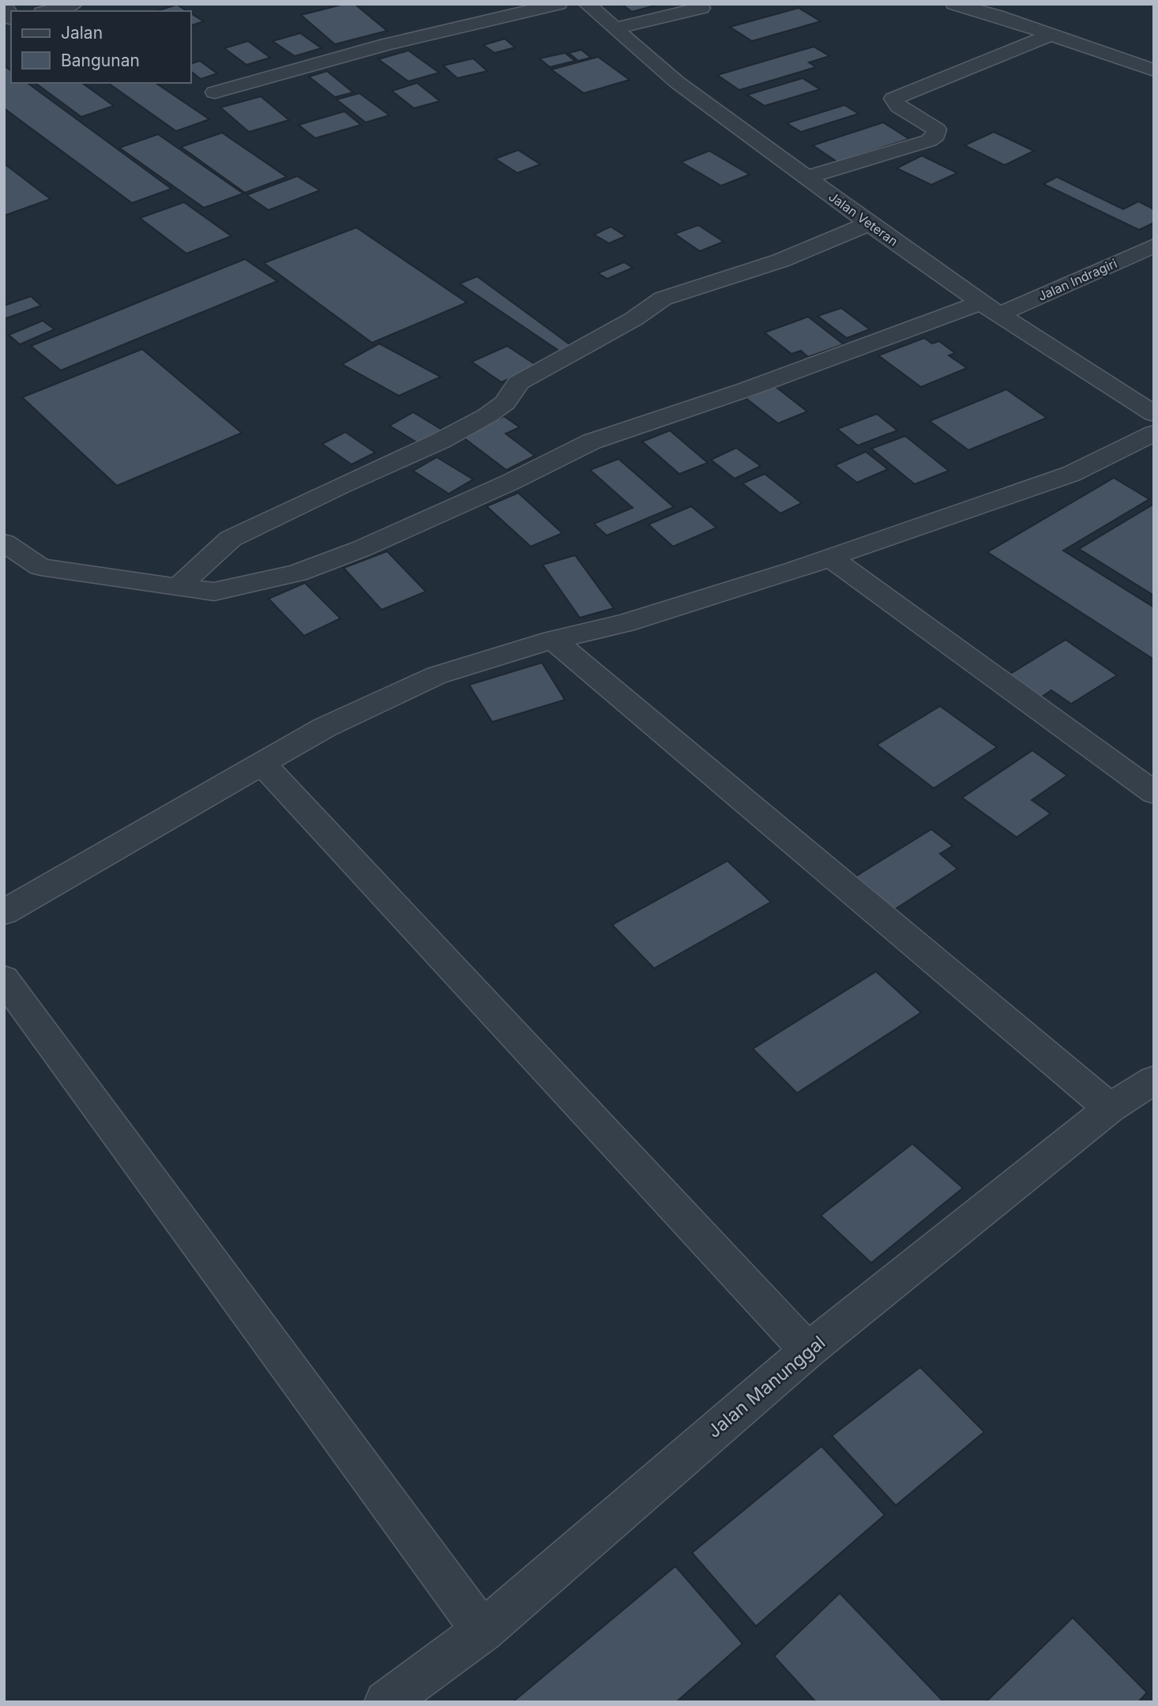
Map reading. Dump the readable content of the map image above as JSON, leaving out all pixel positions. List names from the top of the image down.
{
  "streets": {
    "street": ["Jalan Veteran", "Jalan Indragiri", "Jalan Manunggal"]
  },
  "crossings": [
    ["Jalan Veteran", "Jalan Indragiri"]
  ],
  "legend": ["Jalan", "Bangunan"]
}
